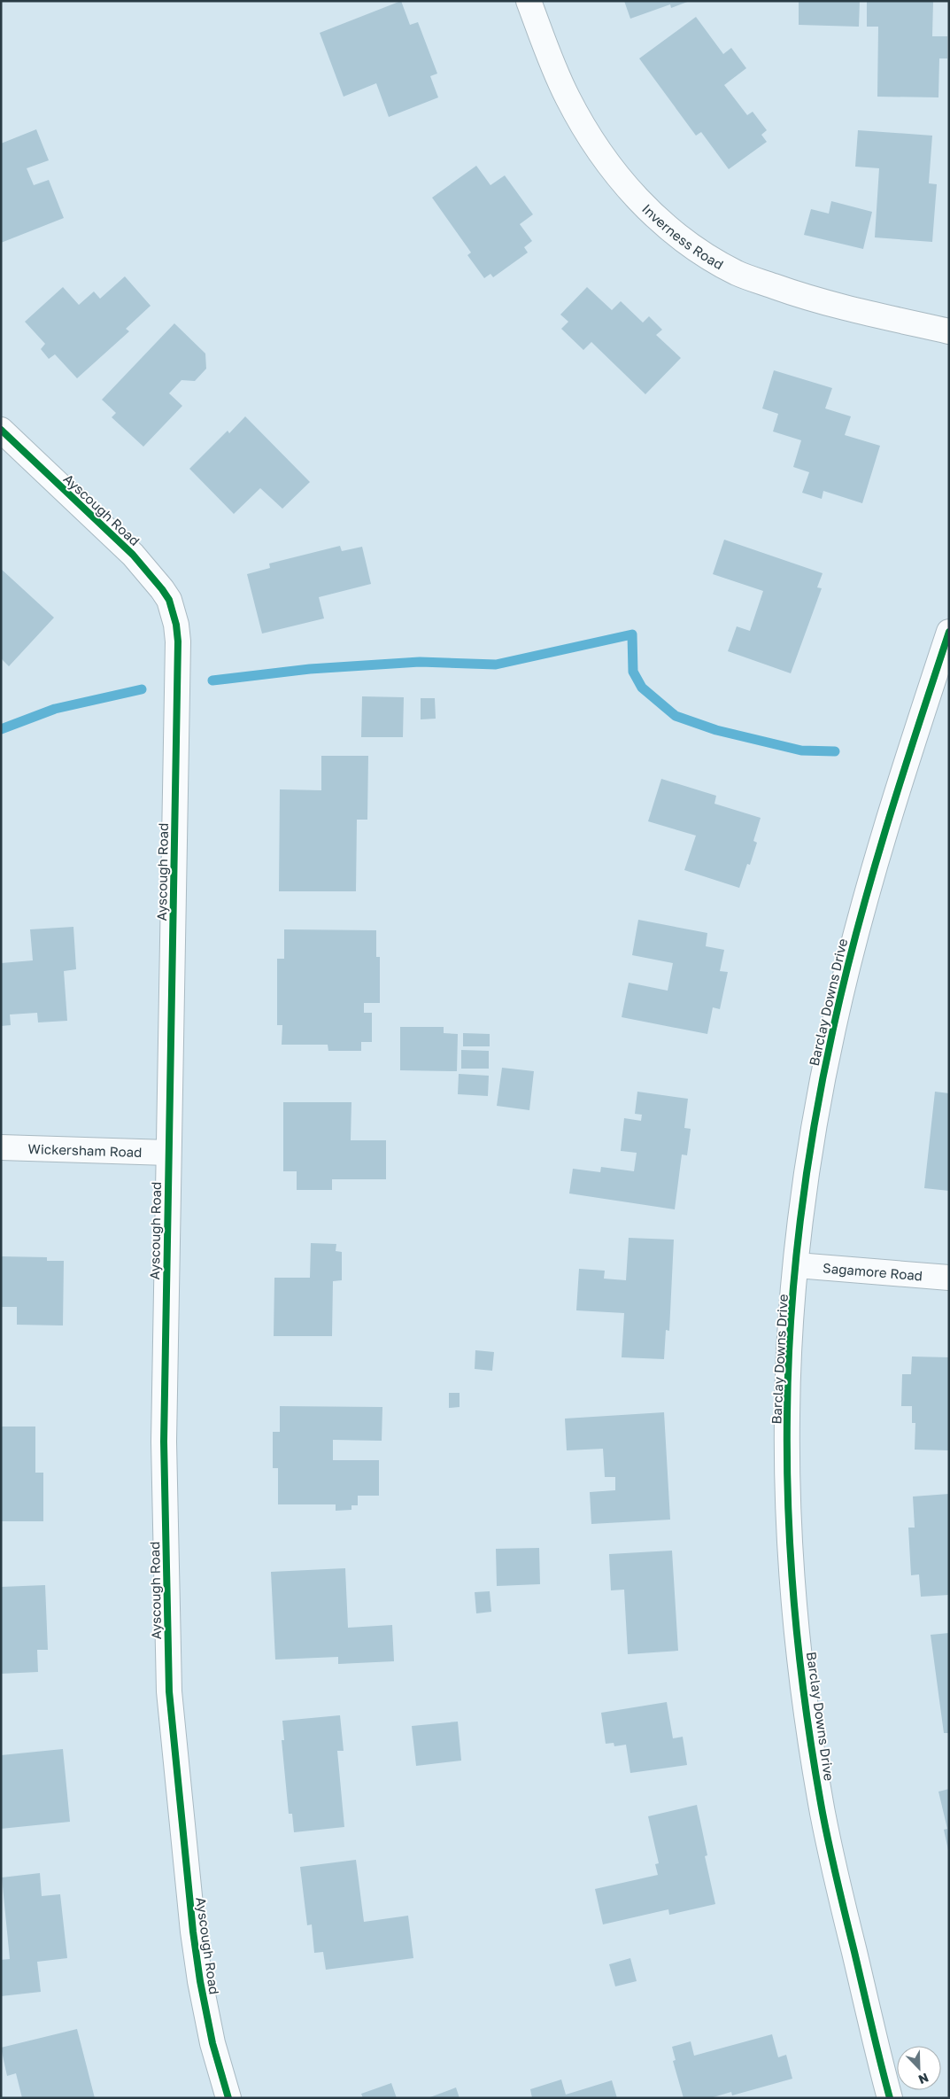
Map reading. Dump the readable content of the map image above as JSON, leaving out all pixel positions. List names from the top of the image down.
{
  "streets": {
    "street": [
      "Inverness Road",
      "Ayscough Road",
      "Barclay Downs Drive",
      "Wickersham Road",
      "Sagamore Road"
    ]
  },
  "crossings": [
    ["Ayscough Road", "Wickersham Road"],
    ["Barclay Downs Drive", "Sagamore Road"]
  ],
  "north": "bottom right"
}
